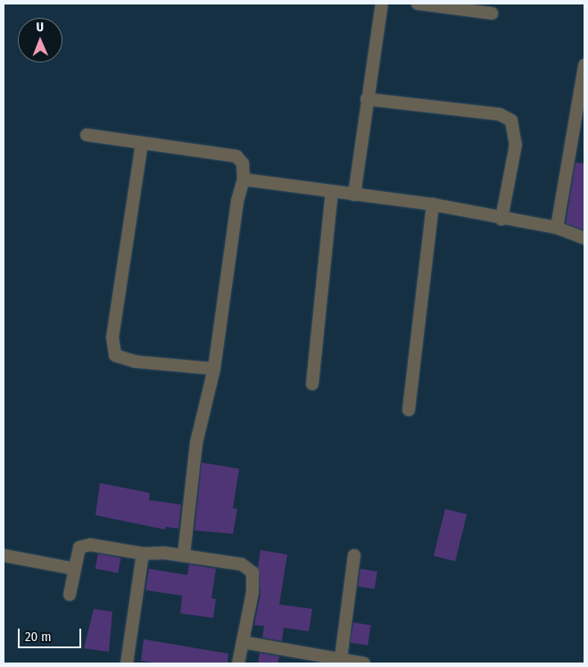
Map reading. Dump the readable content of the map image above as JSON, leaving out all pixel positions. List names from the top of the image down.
{
  "scale_bar": "20 m",
  "north": "top"
}
